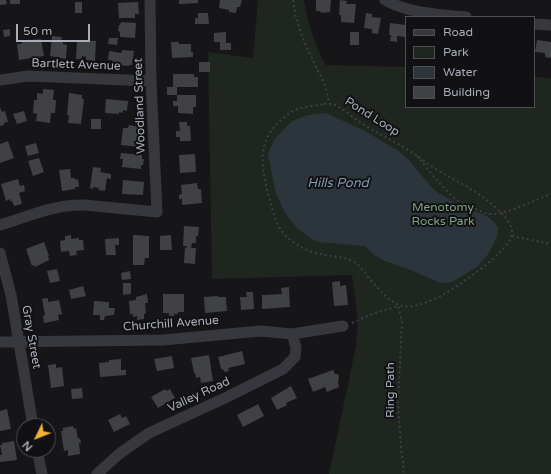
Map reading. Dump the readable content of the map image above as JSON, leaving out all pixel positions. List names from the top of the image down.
{
  "streets": {
    "street": [
      "Bartlett Avenue",
      "Woodland Street",
      "Churchill Avenue",
      "Gray Street",
      "Valley Road"
    ],
    "path": ["Pond Loop", "Ring Path"]
  },
  "crossings": [
    ["Bartlett Avenue", "Woodland Street"],
    ["Pond Loop", "Ring Path"],
    ["Churchill Avenue", "Gray Street"],
    ["Churchill Avenue", "Valley Road"]
  ],
  "water": ["Hills Pond"],
  "parks": ["Menotomy Rocks Park"],
  "legend": [
    "Road",
    "Park",
    "Water",
    "Building"
  ],
  "scale_bar": "50 m",
  "north": "bottom left"
}
